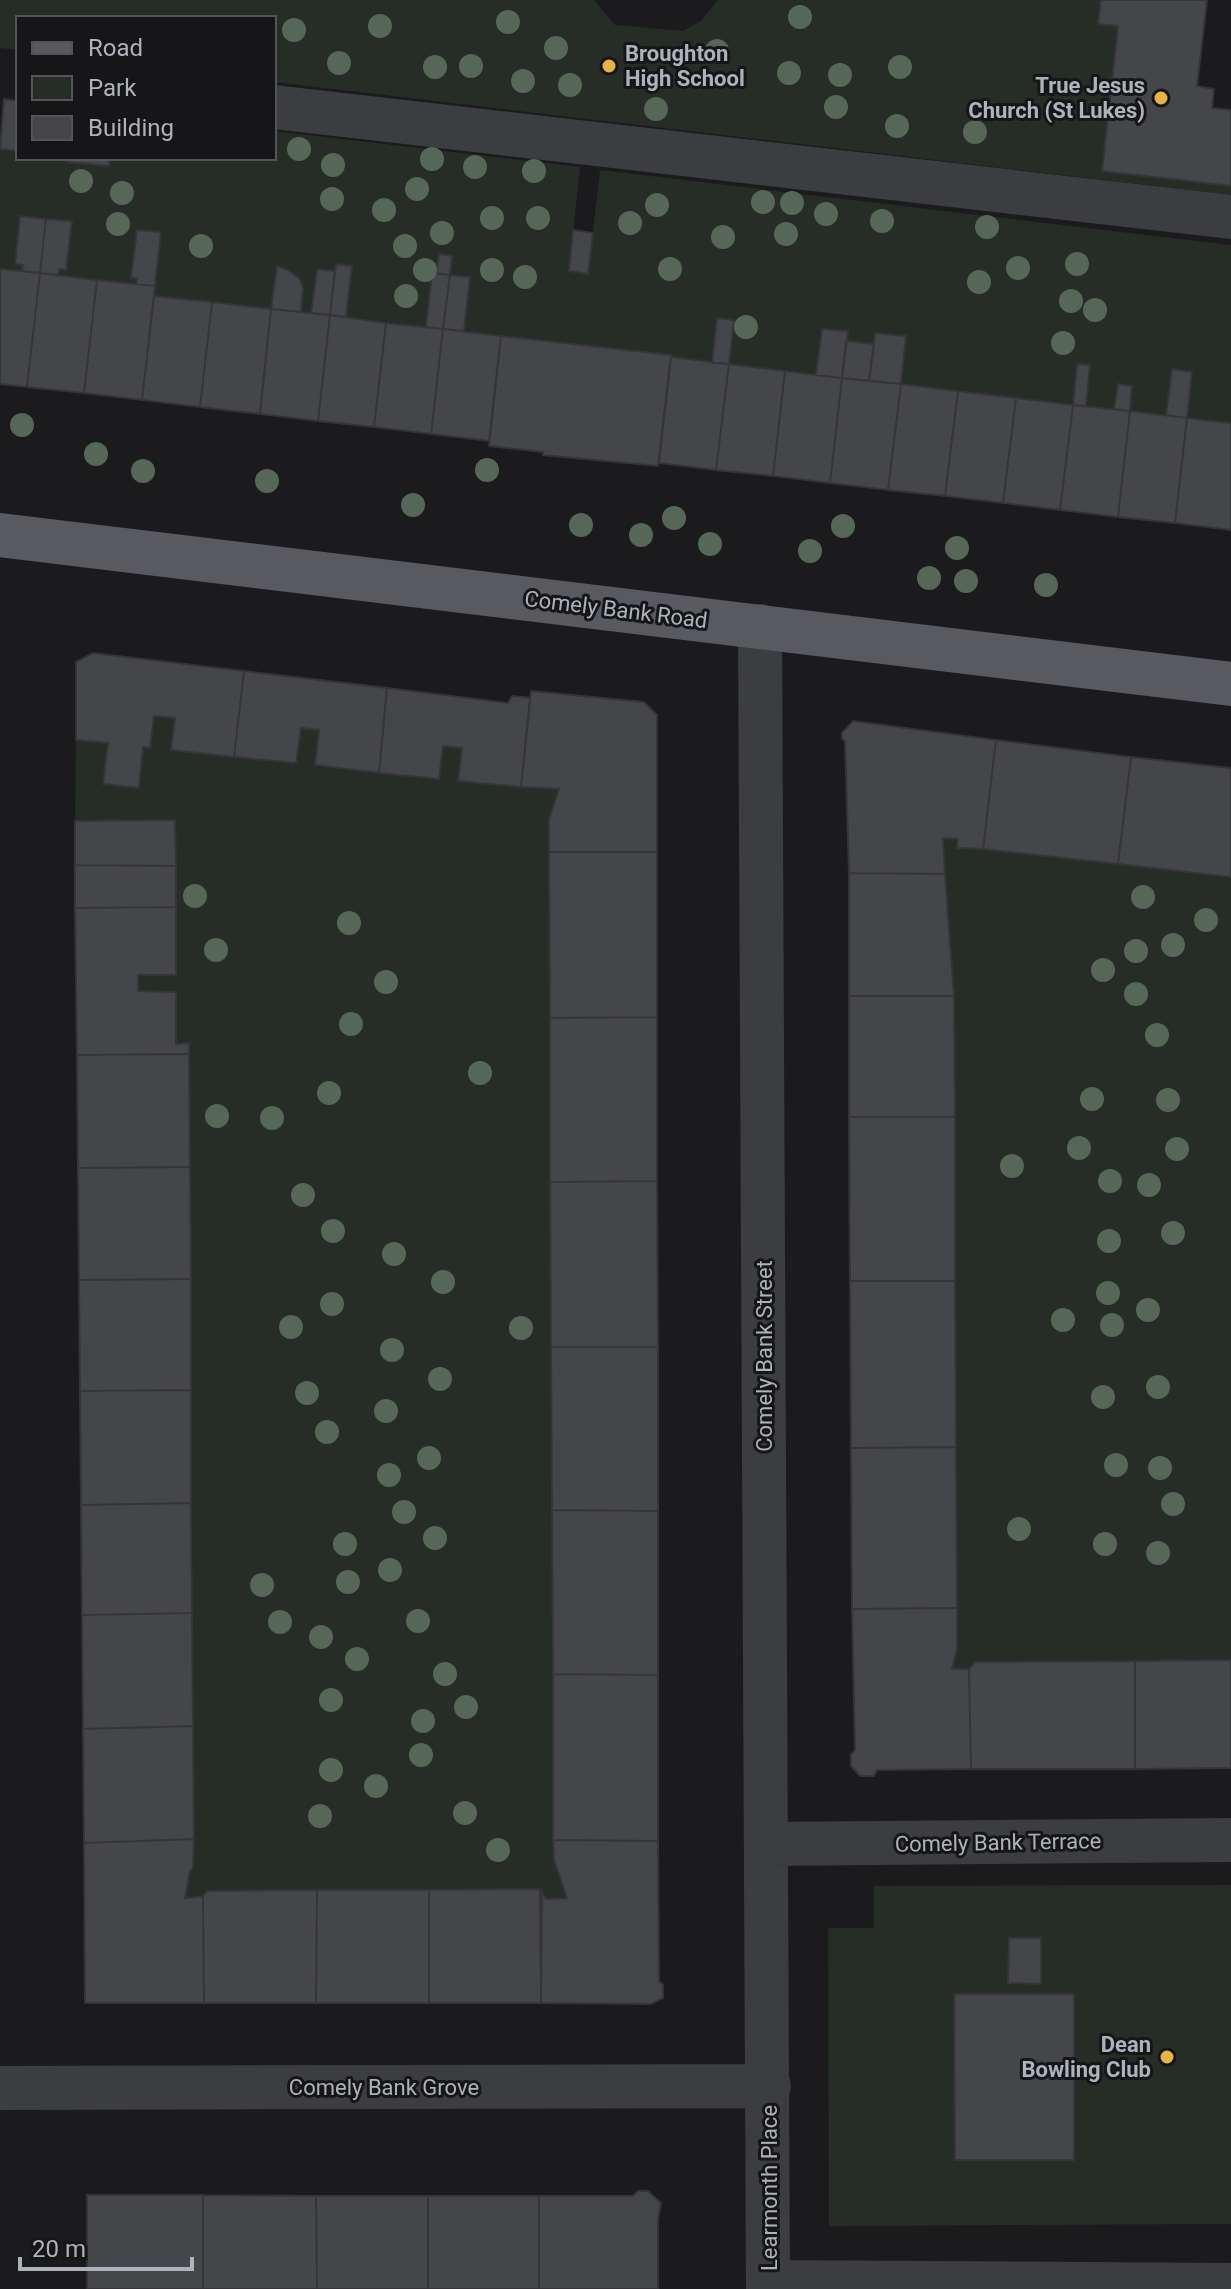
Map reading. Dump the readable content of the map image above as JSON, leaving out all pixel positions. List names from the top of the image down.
{
  "streets": {
    "main road": ["Comely Bank Road"],
    "street": [
      "Comely Bank Street",
      "Comely Bank Terrace",
      "Comely Bank Grove",
      "Learmonth Place"
    ]
  },
  "crossings": [
    ["Comely Bank Road", "Comely Bank Street"],
    ["Comely Bank Street", "Comely Bank Terrace"],
    ["Comely Bank Street", "Comely Bank Grove"],
    ["Comely Bank Street", "Learmonth Place"],
    ["Comely Bank Grove", "Learmonth Place"]
  ],
  "places": ["Broughton High School", "True Jesus Church (St Lukes)", "Dean Bowling Club"],
  "legend": ["Road", "Park", "Building"],
  "scale_bar": "20 m"
}
